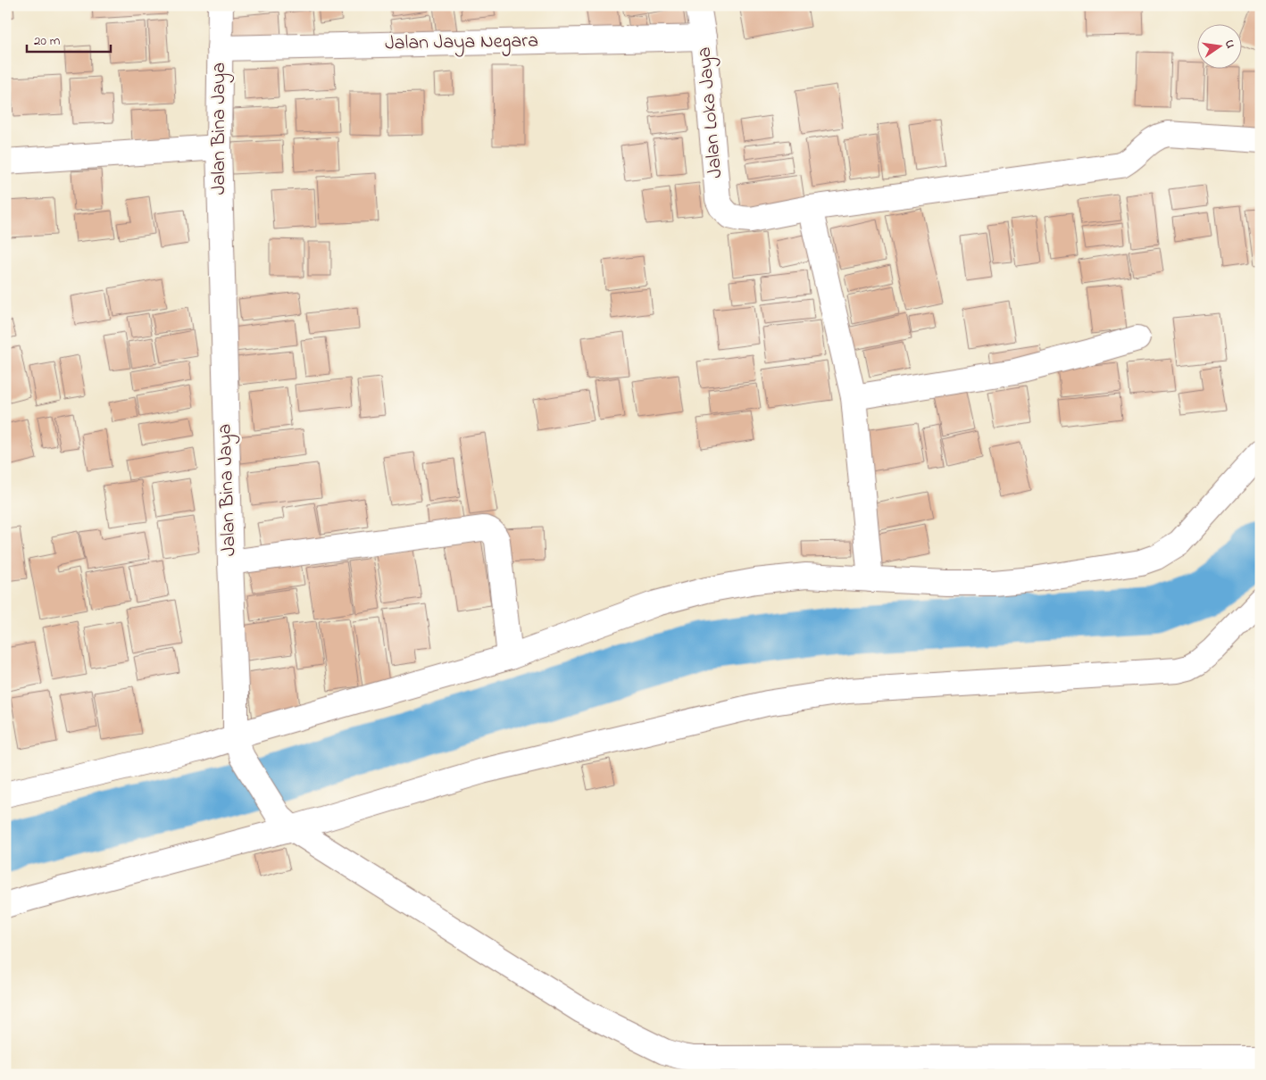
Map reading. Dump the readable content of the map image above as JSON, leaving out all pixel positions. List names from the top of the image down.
{
  "streets": {
    "street": ["Jalan Jaya Negara", "Jalan Loka Jaya", "Jalan Bina Jaya"]
  },
  "crossings": [
    ["Jalan Jaya Negara", "Jalan Loka Jaya"],
    ["Jalan Jaya Negara", "Jalan Bina Jaya"]
  ],
  "scale_bar": "20 m",
  "north": "right"
}
